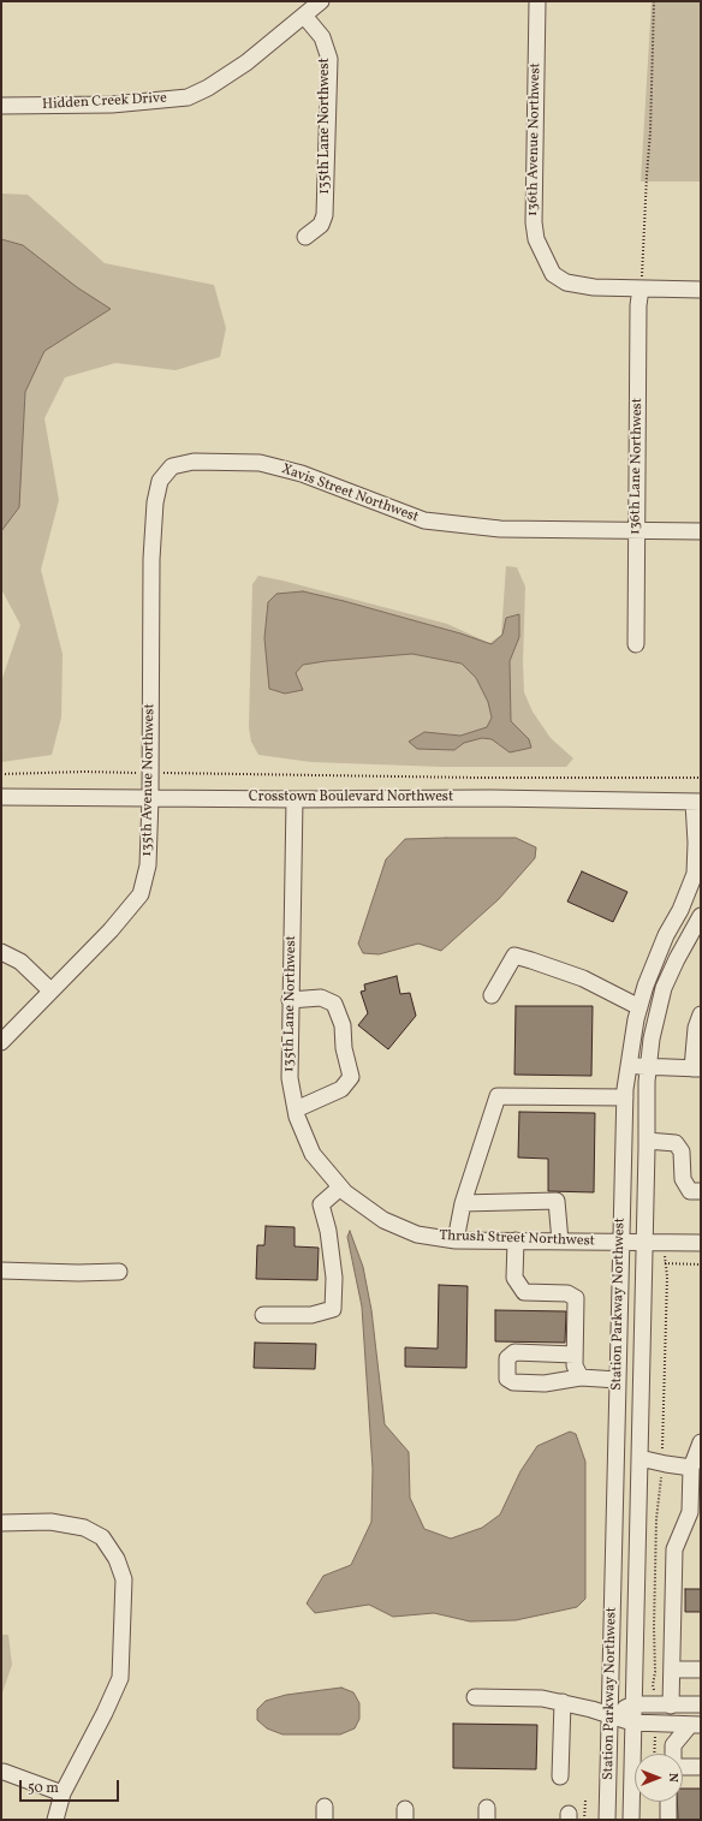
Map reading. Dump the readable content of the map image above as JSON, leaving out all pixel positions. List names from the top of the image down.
{
  "streets": {
    "street": [
      "Hidden Creek Drive",
      "135th Lane Northwest",
      "136th Avenue Northwest",
      "136th Lane Northwest",
      "Xavis Street Northwest",
      "135th Avenue Northwest",
      "Crosstown Boulevard Northwest",
      "Thrush Street Northwest",
      "Station Parkway Northwest"
    ]
  },
  "crossings": [
    ["Hidden Creek Drive", "135th Lane Northwest"],
    ["135th Lane Northwest", "Crosstown Boulevard Northwest"],
    ["135th Lane Northwest", "Thrush Street Northwest"],
    ["136th Avenue Northwest", "136th Lane Northwest"],
    ["136th Lane Northwest", "Xavis Street Northwest"],
    ["Xavis Street Northwest", "135th Avenue Northwest"],
    ["135th Avenue Northwest", "Crosstown Boulevard Northwest"],
    ["Crosstown Boulevard Northwest", "Station Parkway Northwest"],
    ["Thrush Street Northwest", "Station Parkway Northwest"]
  ],
  "scale_bar": "50 m",
  "north": "right"
}
